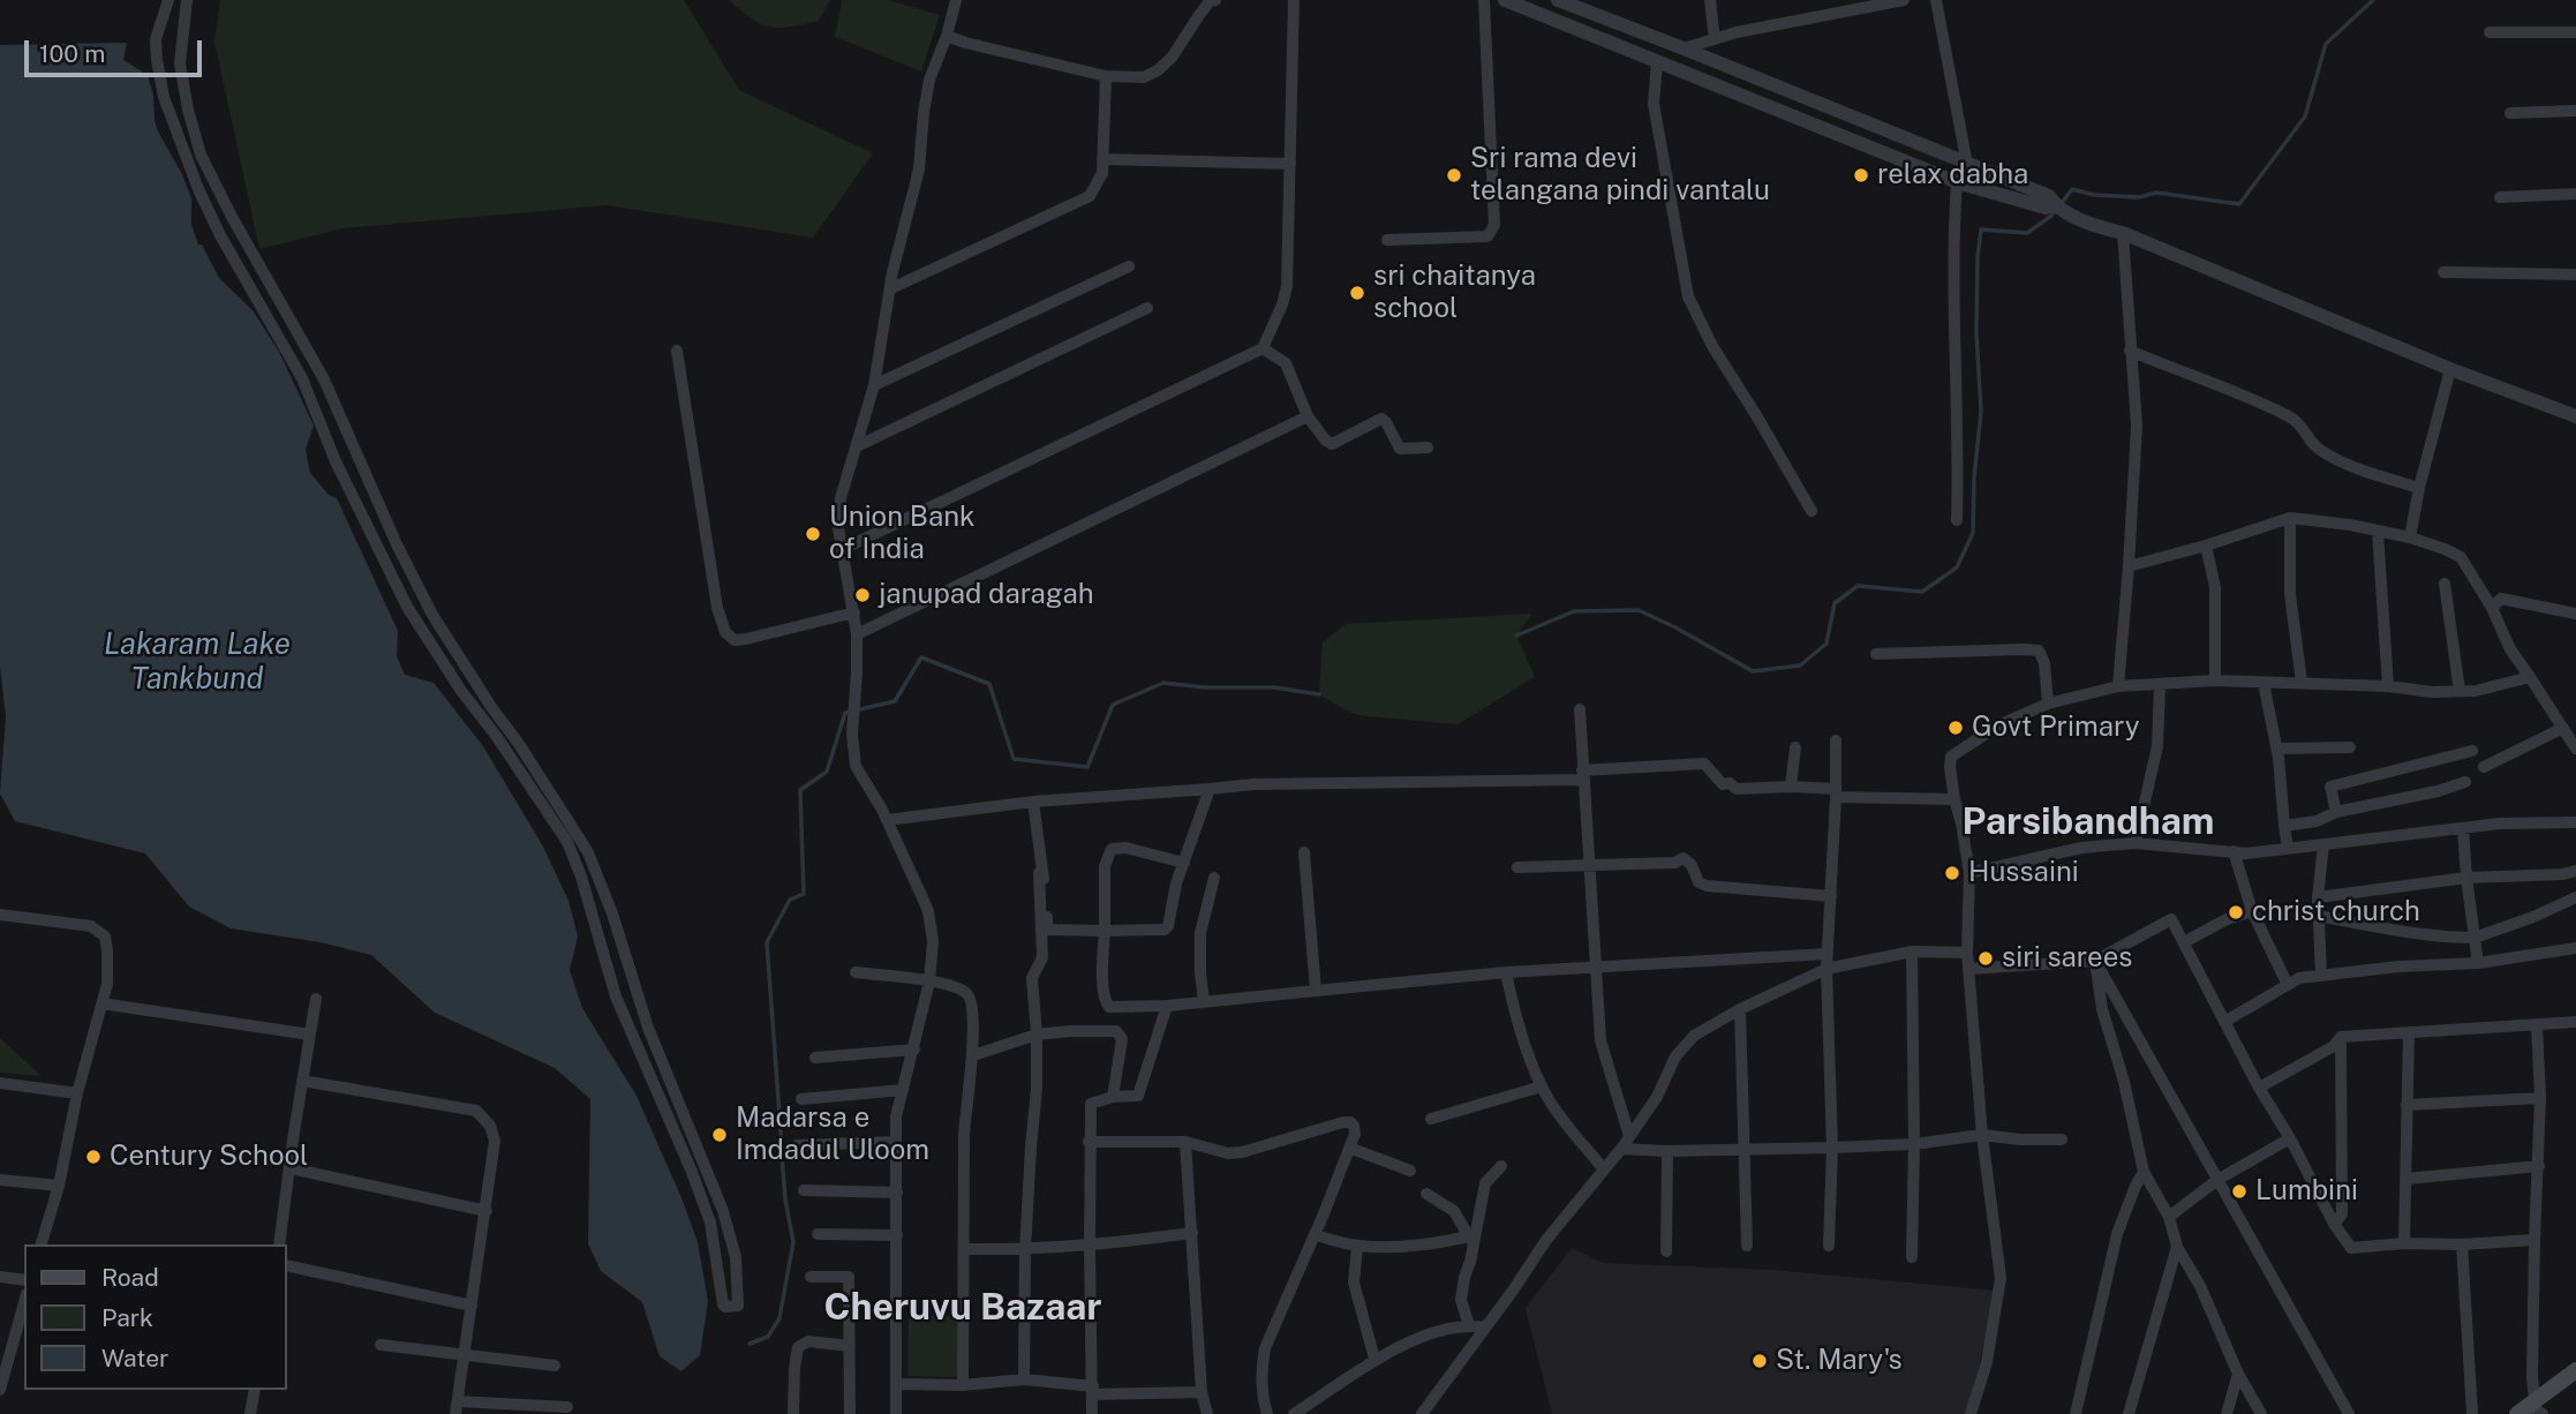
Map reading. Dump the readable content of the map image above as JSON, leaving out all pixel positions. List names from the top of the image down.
{
  "districts": ["Parsibandham", "Cheruvu Bazaar"],
  "water": ["Lakaram Lake Tankbund"],
  "places": [
    "Sri rama devi telangana pindi vantalu",
    "relax dabha",
    "sri chaitanya school",
    "Union Bank of India",
    "janupad daragah",
    "Govt Primary",
    "Hussaini",
    "christ church",
    "siri sarees",
    "Madarsa e Imdadul Uloom",
    "Century School",
    "Lumbini",
    "St. Mary's"
  ],
  "legend": ["Road", "Park", "Water"],
  "scale_bar": "100 m"
}
